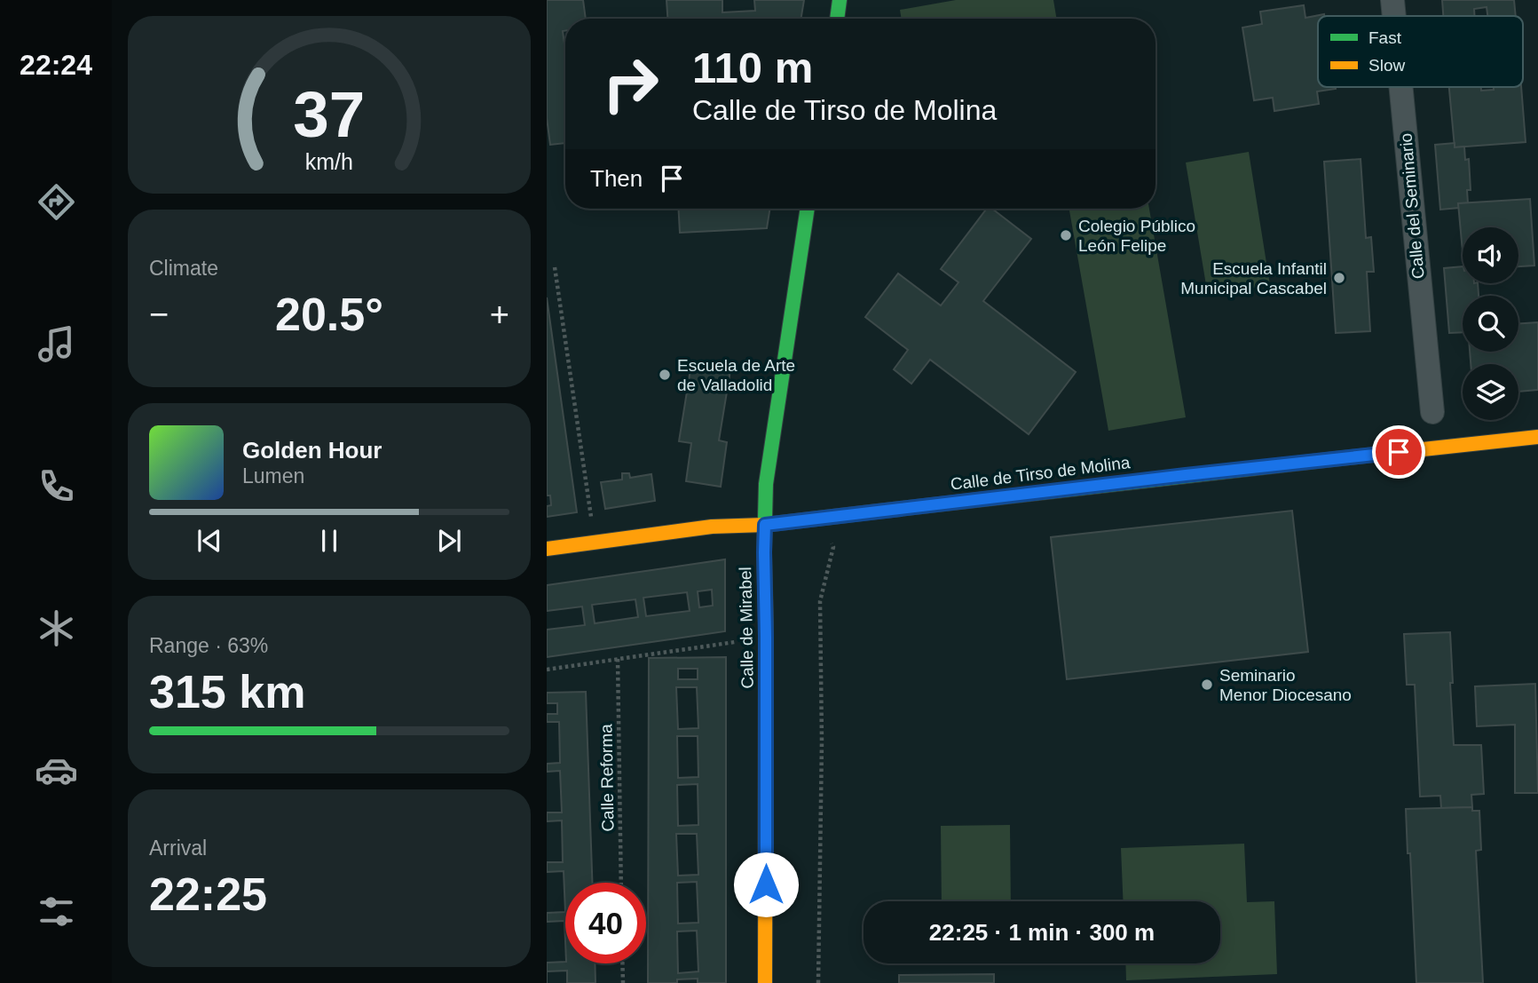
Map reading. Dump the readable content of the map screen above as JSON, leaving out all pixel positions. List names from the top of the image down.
{
  "streets": {
    "street": ["Calle del Seminario", "Calle de Tirso de Molina", "Calle de Mirabel"],
    "path": ["Calle Reforma"]
  },
  "crossings": [
    ["Calle de Tirso de Molina", "Calle de Mirabel"]
  ],
  "places": [
    "Colegio Público León Felipe",
    "Escuela Infantil Municipal Cascabel",
    "Escuela de Arte de Valladolid",
    "Seminario Menor Diocesano"
  ],
  "legend": ["Fast", "Slow"],
  "page": {
    "tabs": "22:24",
    "turn": ["110 m", "Calle de Tirso de Molina"],
    "then": "Then",
    "tile": [
      "Climate",
      ["Range · 63%", "315 km"],
      ["Arrival", "22:25"]
    ],
    "heat": ["−", "20.5°", "+"],
    "song": ["Golden Hour", "Lumen"],
    "limit": "40",
    "trip": "22:25 · 1 min · 300 m",
    "gauge": ["37", "km/h"]
  }
}
